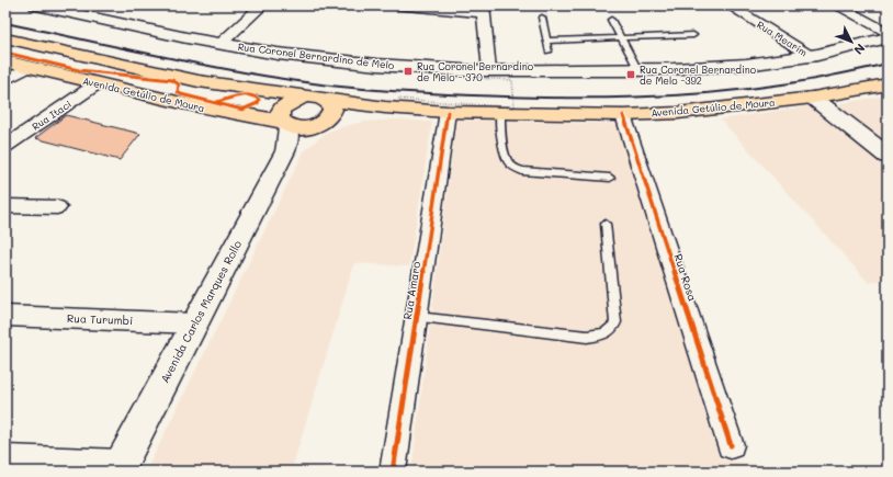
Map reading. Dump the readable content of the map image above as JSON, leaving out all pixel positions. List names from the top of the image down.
{
  "streets": {
    "main road": ["Rua Coronel Bernardino de Melo", "Avenida Getúlio de Moura", "Avenida Carlos Marques Rollo"],
    "street": [
      "Rua Mearim",
      "Rua Itaci",
      "Rua Rosa",
      "Rua Amaro",
      "Rua Turumbi"
    ]
  },
  "crossings": [
    ["Rua Mearim", "Rua Coronel Bernardino de Melo"],
    ["Avenida Getúlio de Moura", "Rua Itaci"],
    ["Avenida Getúlio de Moura", "Rua Rosa"],
    ["Avenida Getúlio de Moura", "Rua Amaro"],
    ["Avenida Getúlio de Moura", "Avenida Carlos Marques Rollo"],
    ["Avenida Carlos Marques Rollo", "Rua Turumbi"]
  ],
  "places": {
    "transit": ["Rua Coronel Bernardino de Melo - 370", "Rua Coronel Bernardino de Melo -392"]
  },
  "north": "bottom right"
}
